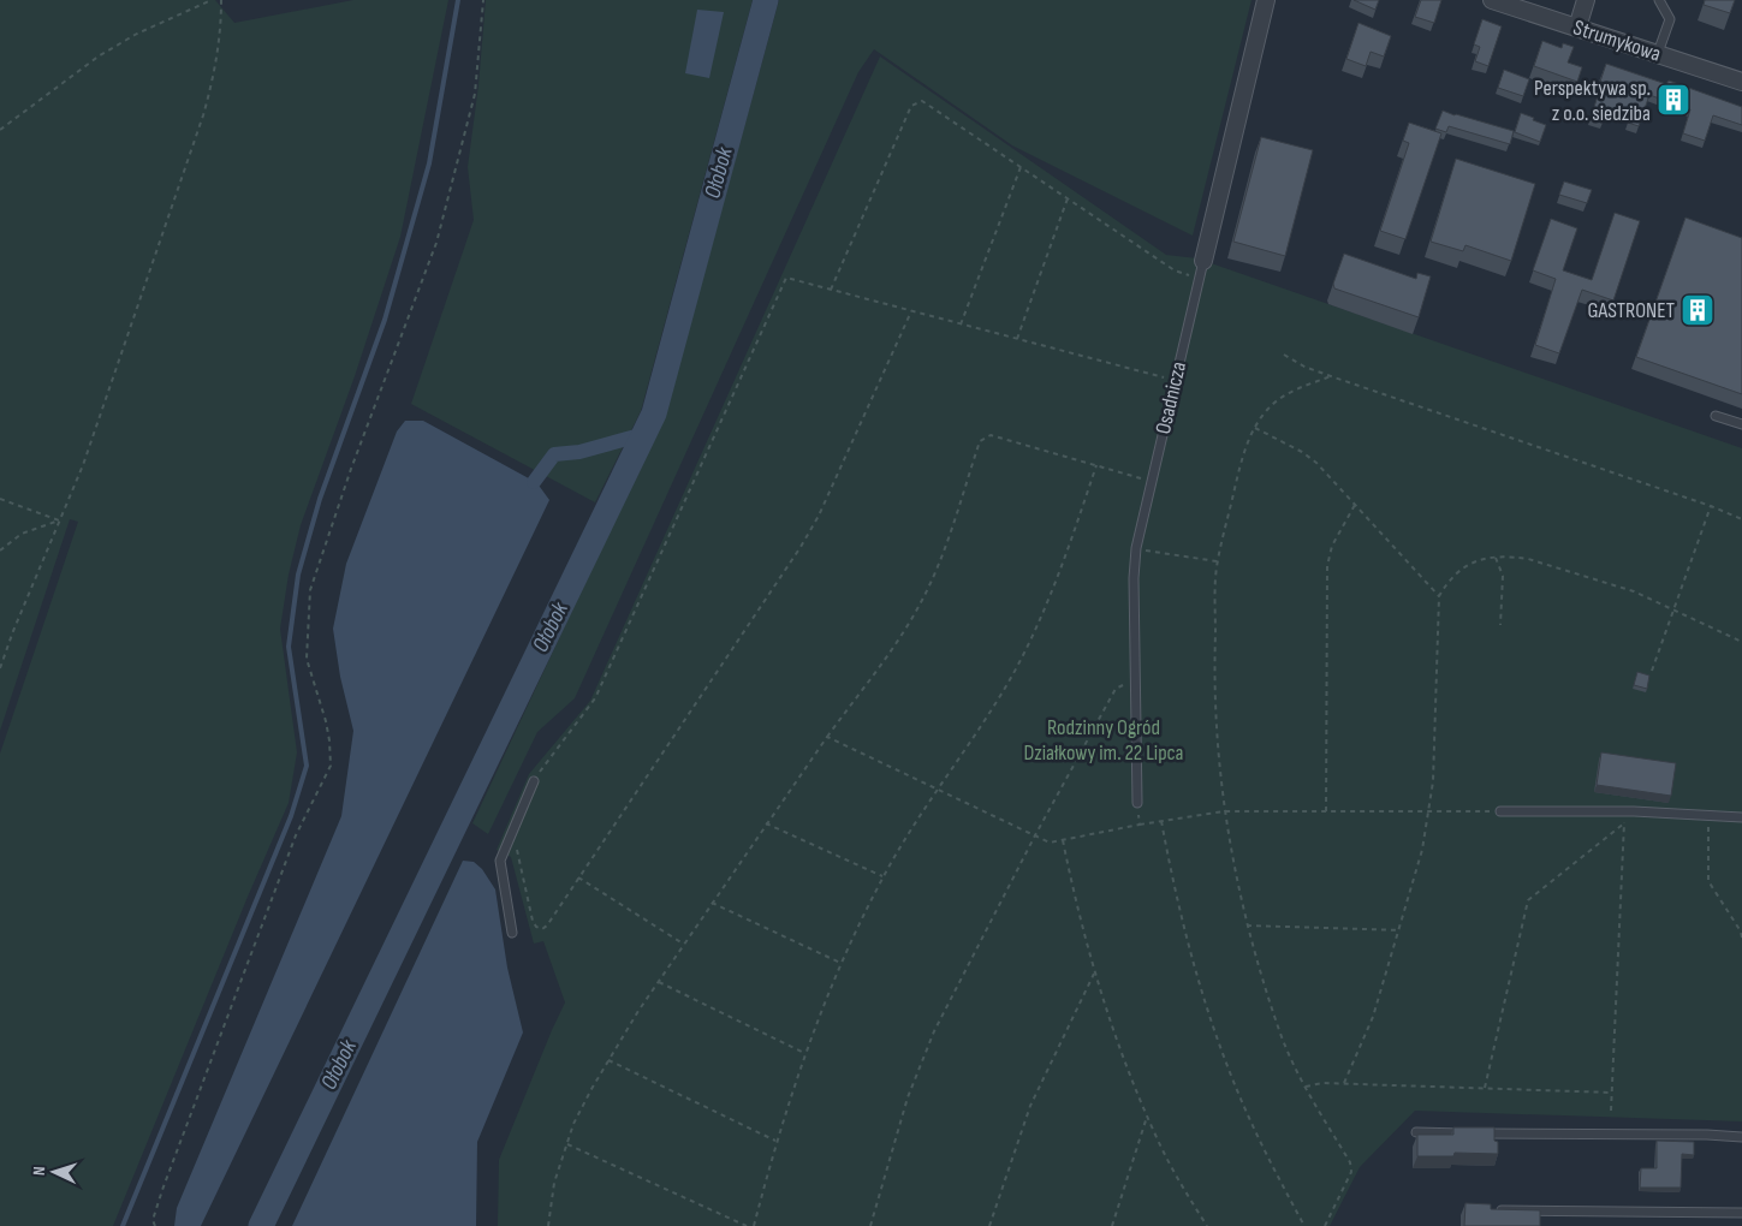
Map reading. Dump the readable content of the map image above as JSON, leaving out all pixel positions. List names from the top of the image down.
{
  "streets": {
    "street": ["Strumykowa", "Osadnicza"]
  },
  "water": ["Ołobok"],
  "parks": ["Rodzinny Ogród Działkowy im. 22 Lipca"],
  "places": {
    "building": ["Perspektywa sp. z o.o. siedziba", "GASTRONET"]
  },
  "north": "left"
}
